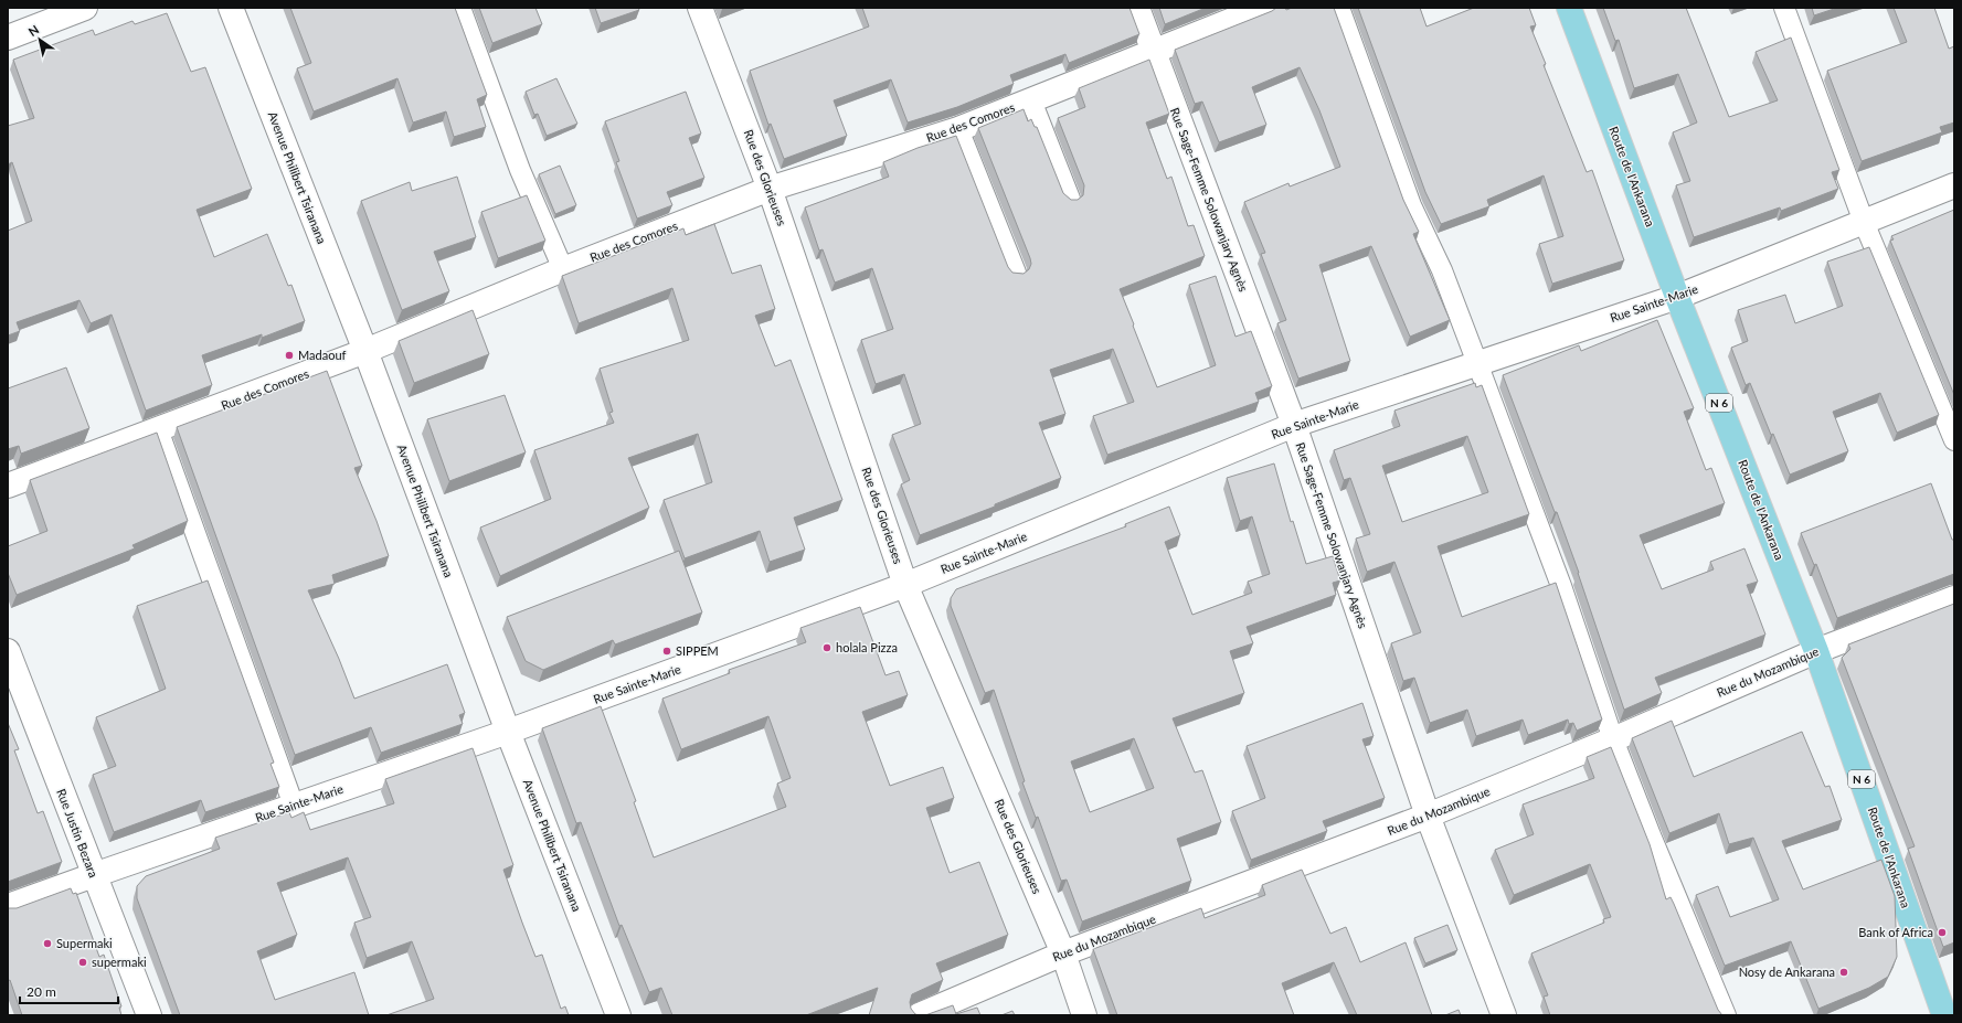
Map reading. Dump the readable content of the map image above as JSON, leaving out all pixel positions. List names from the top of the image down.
{
  "streets": {
    "main road": ["Route de l'Ankarana", "N 6"],
    "street": [
      "Rue des Comores",
      "Avenue Philibert Tsiranana",
      "Rue des Glorieuses",
      "Rue Sage-Femme Solowanjary Agnès",
      "Rue Sainte-Marie",
      "Rue du Mozambique",
      "Rue Justin Bezara"
    ]
  },
  "crossings": [
    ["Rue des Comores", "Avenue Philibert Tsiranana"],
    ["Rue des Comores", "Rue des Glorieuses"],
    ["Rue des Comores", "Rue Sage-Femme Solowanjary Agnès"],
    ["Route de l'Ankarana", "Rue Sainte-Marie"],
    ["Route de l'Ankarana", "Rue du Mozambique"],
    ["Avenue Philibert Tsiranana", "Rue Sainte-Marie"],
    ["Rue des Glorieuses", "Rue Sainte-Marie"],
    ["Rue des Glorieuses", "Rue du Mozambique"],
    ["Rue Sage-Femme Solowanjary Agnès", "Rue Sainte-Marie"],
    ["Rue Sage-Femme Solowanjary Agnès", "Rue du Mozambique"],
    ["Rue Sainte-Marie", "Rue Justin Bezara"]
  ],
  "places": [
    "Madaouf",
    "holala Pizza",
    "SIPPEM",
    "Bank of Africa",
    "Supermaki",
    "supermaki",
    "Nosy de Ankarana"
  ],
  "scale_bar": "20 m",
  "north": "top left"
}
